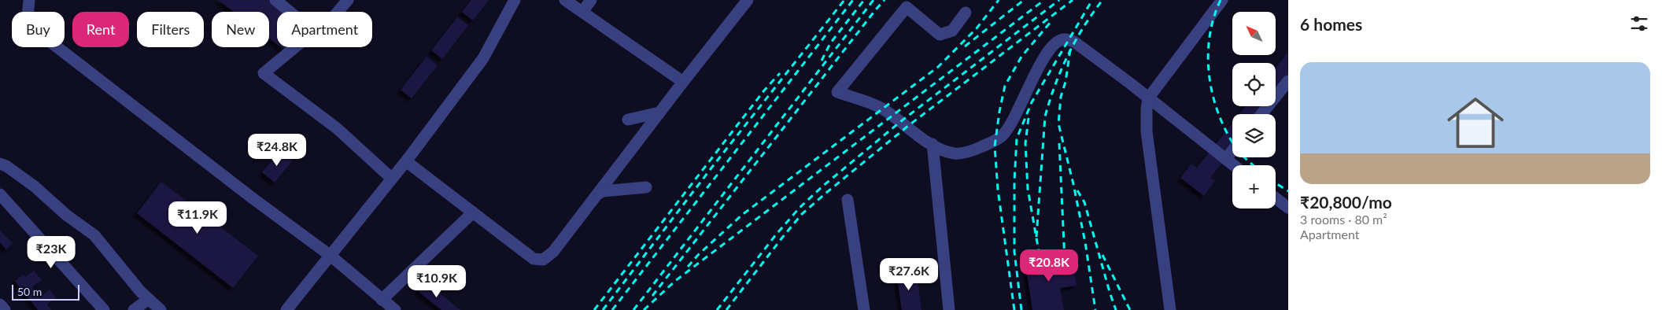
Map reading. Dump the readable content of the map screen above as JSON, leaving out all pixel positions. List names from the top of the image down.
{
  "scale_bar": "50 m",
  "north": "top left",
  "page": {
    "heading": "6 homes",
    "map_buttons": "+",
    "chip": [
      "Buy",
      "Rent",
      "Filters",
      "New",
      "Apartment"
    ],
    "list": [
      {
        "name": "₹20,800/mo",
        "note": "3 rooms · 80 m² · Apartment"
      }
    ],
    "price": [
      "₹24.8K",
      "₹11.9K",
      "₹23K",
      "₹20.8K",
      "₹27.6K",
      "₹10.9K"
    ],
    "scale": "50 m"
  }
}
